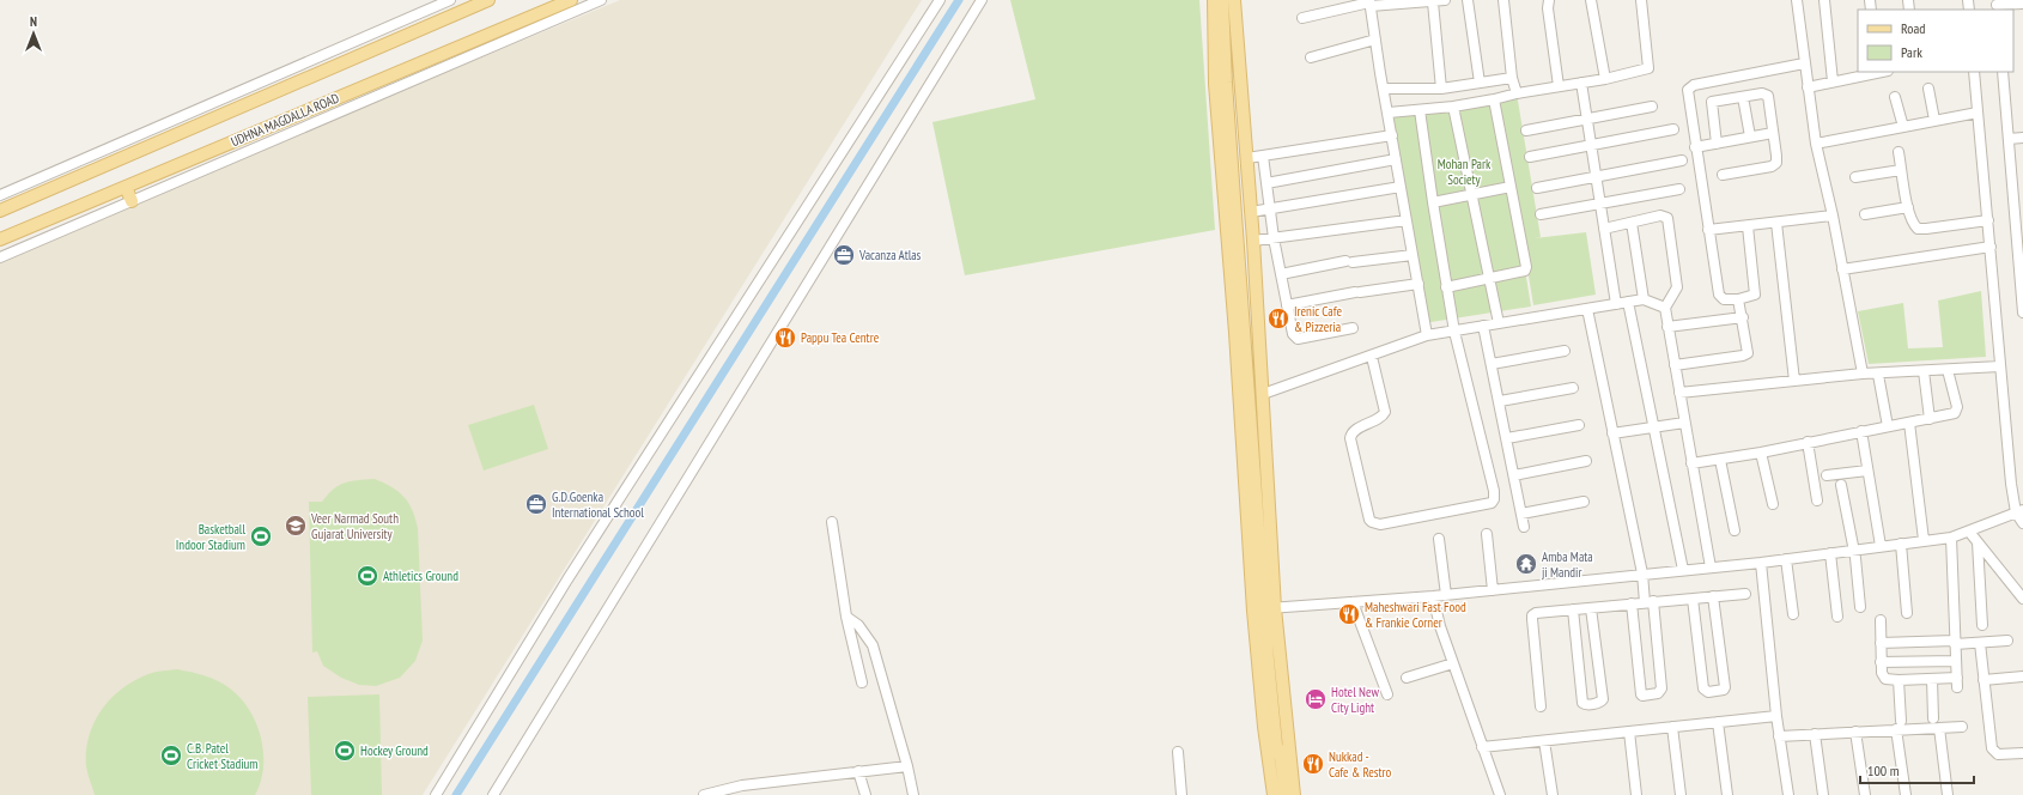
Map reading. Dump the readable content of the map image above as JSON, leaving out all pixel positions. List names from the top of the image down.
{
  "streets": {
    "main road": ["UDHNA MAGDALLA ROAD"]
  },
  "parks": ["Mohan Park Society"],
  "places": {
    "office": ["Vacanza Atlas", "G.D.Goenka International School"],
    "restaurant": [
      "Irenic Cafe & Pizzeria",
      "Pappu Tea Centre",
      "Maheshwari Fast Food & Frankie Corner",
      "Nukkad - Cafe & Restro"
    ],
    "school or university": ["Veer Narmad South Gujarat University"],
    "sports": [
      "Basketball Indoor Stadium",
      "Athletics Ground",
      "Hockey Ground",
      "C.B. Patel Cricket Stadium"
    ],
    "temple": ["Amba Mata ji Mandir"],
    "hotel": ["Hotel New City Light"]
  },
  "legend": ["Road", "Park"],
  "scale_bar": "100 m",
  "north": "top"
}
